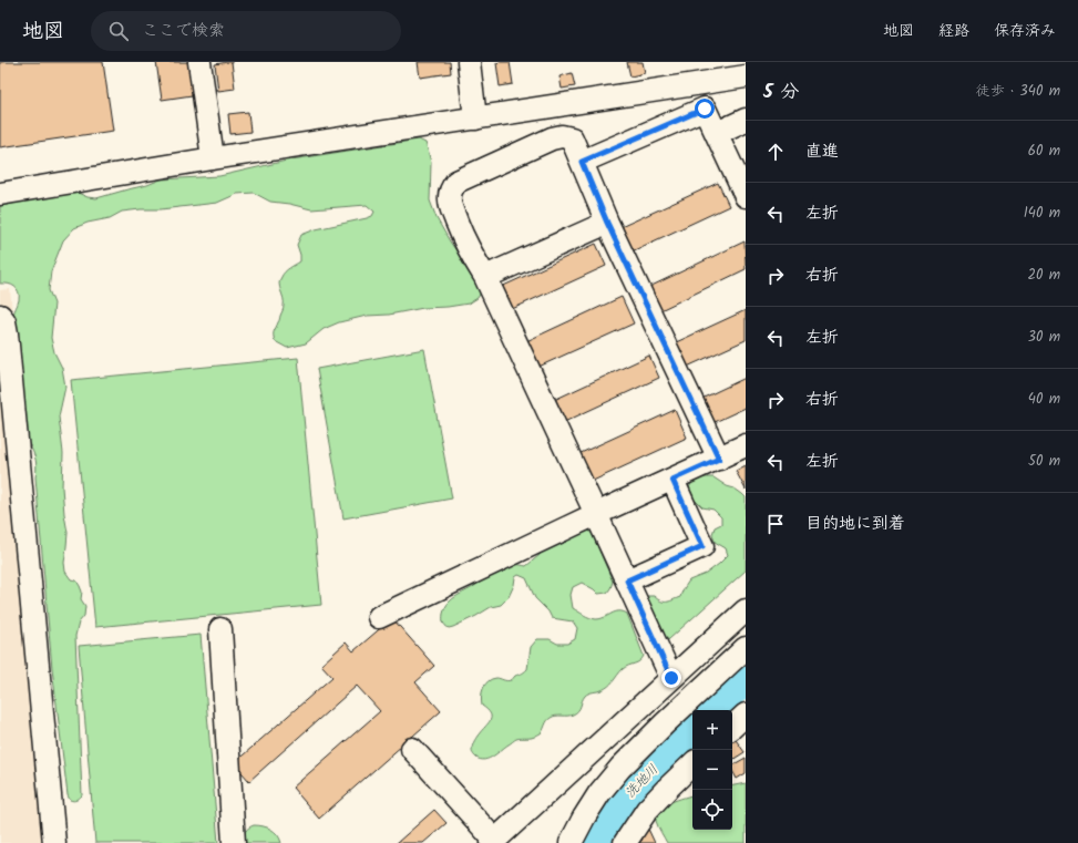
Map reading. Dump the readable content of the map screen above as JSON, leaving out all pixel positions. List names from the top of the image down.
{
  "water": ["洗地川"],
  "page": {
    "header": "地図",
    "search": "ここで検索",
    "nav": ["地図", "経路", "保存済み"],
    "heading": ["5 分", "徒歩 · 340 m"],
    "list": [
      ["直進", "60 m"],
      ["左折", "140 m"],
      ["右折", "20 m"],
      ["左折", "30 m"],
      ["右折", "40 m"],
      ["左折", "50 m"],
      "目的地に到着"
    ],
    "map_buttons": ["+", "−"]
  }
}
